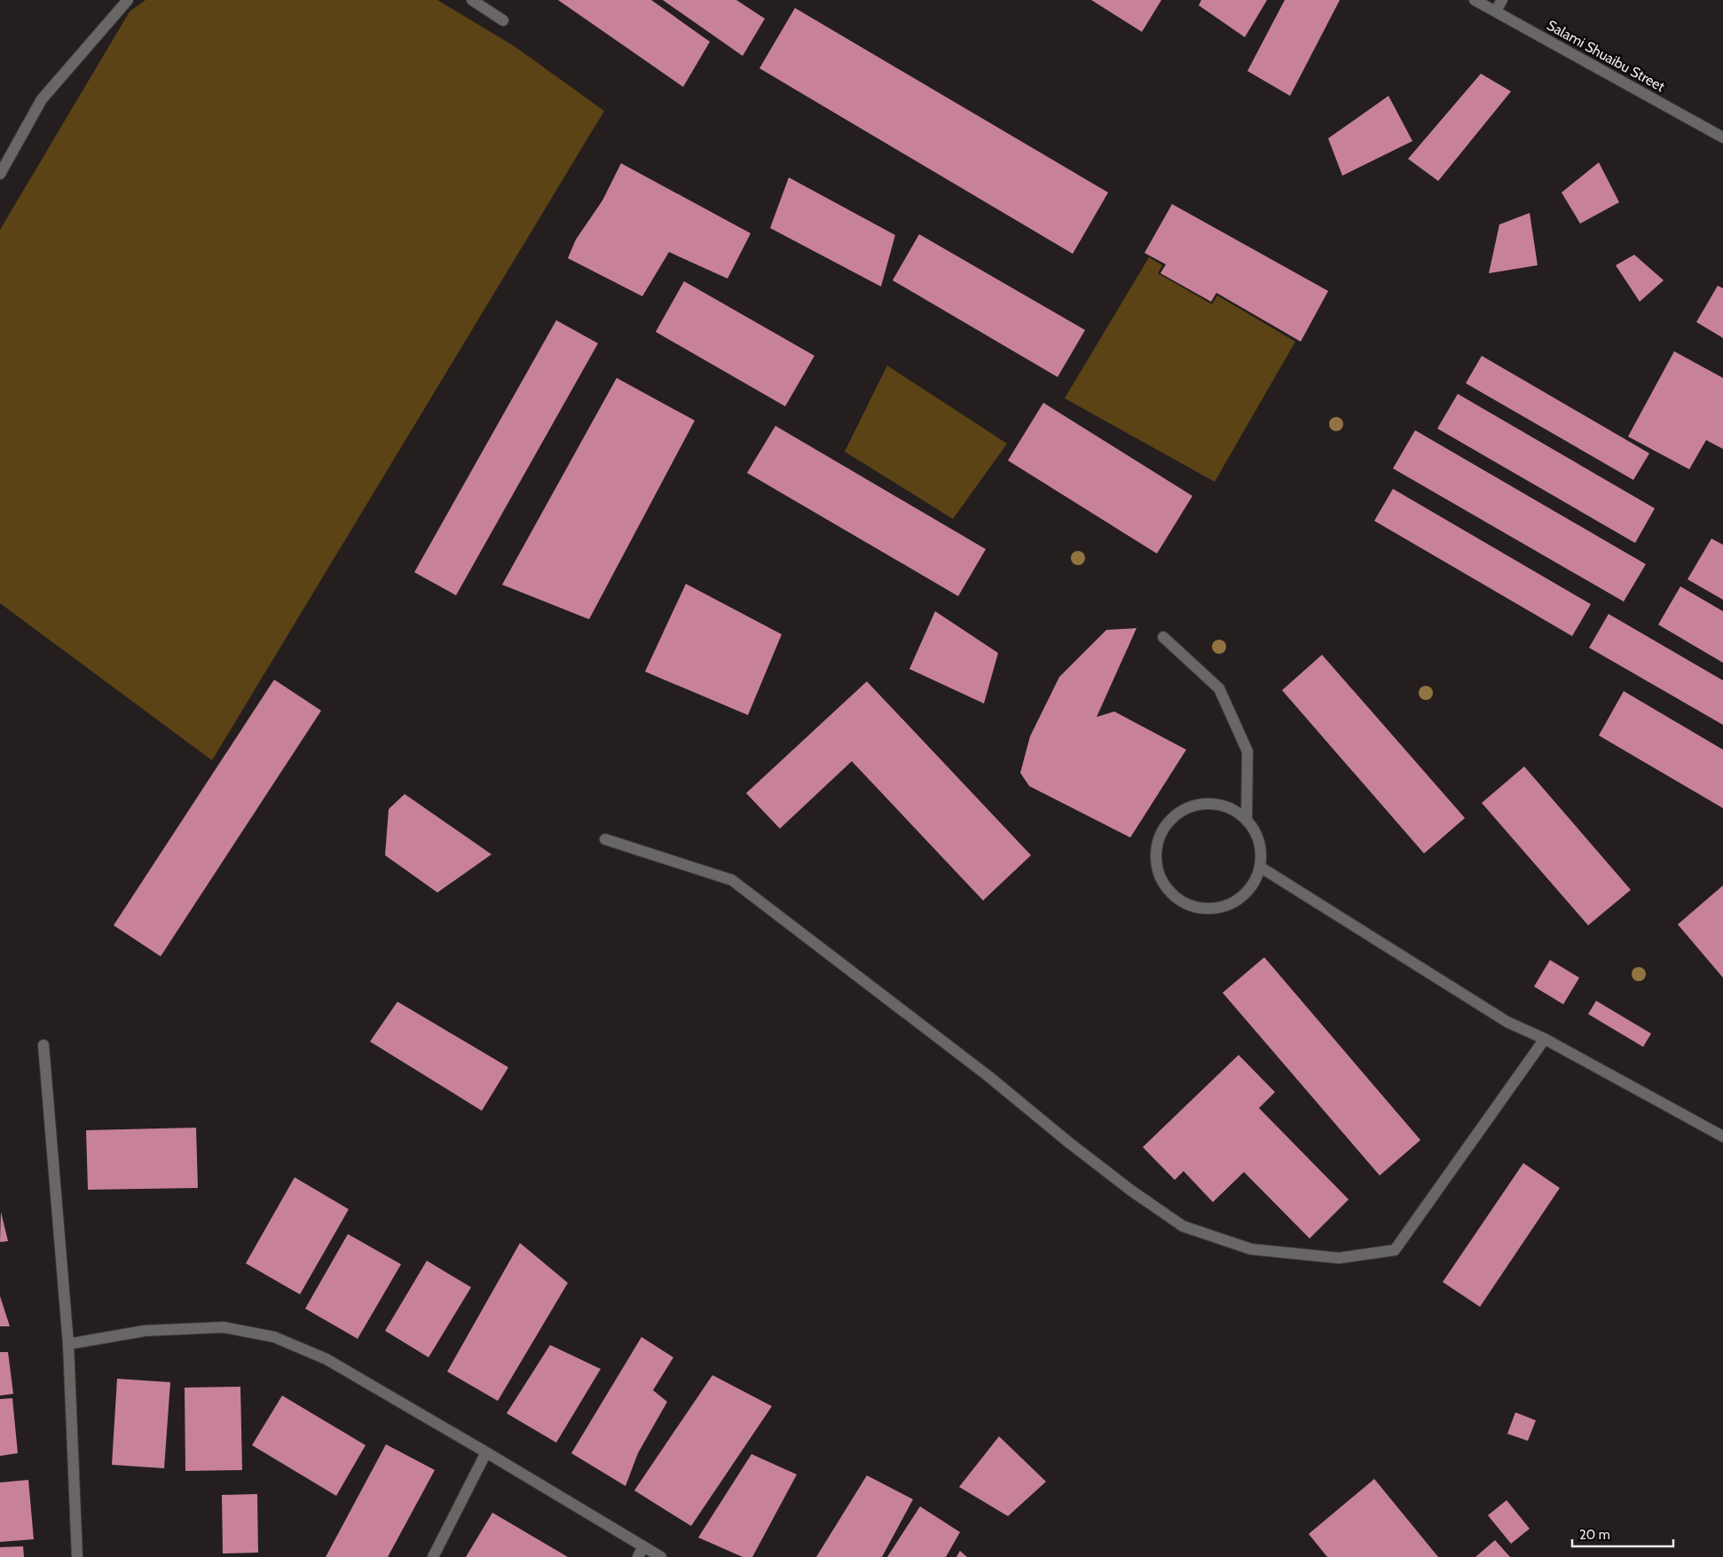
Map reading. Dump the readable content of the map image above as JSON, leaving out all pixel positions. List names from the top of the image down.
{
  "streets": {
    "street": ["Salami Shuaibu Street"]
  },
  "scale_bar": "20 m"
}
